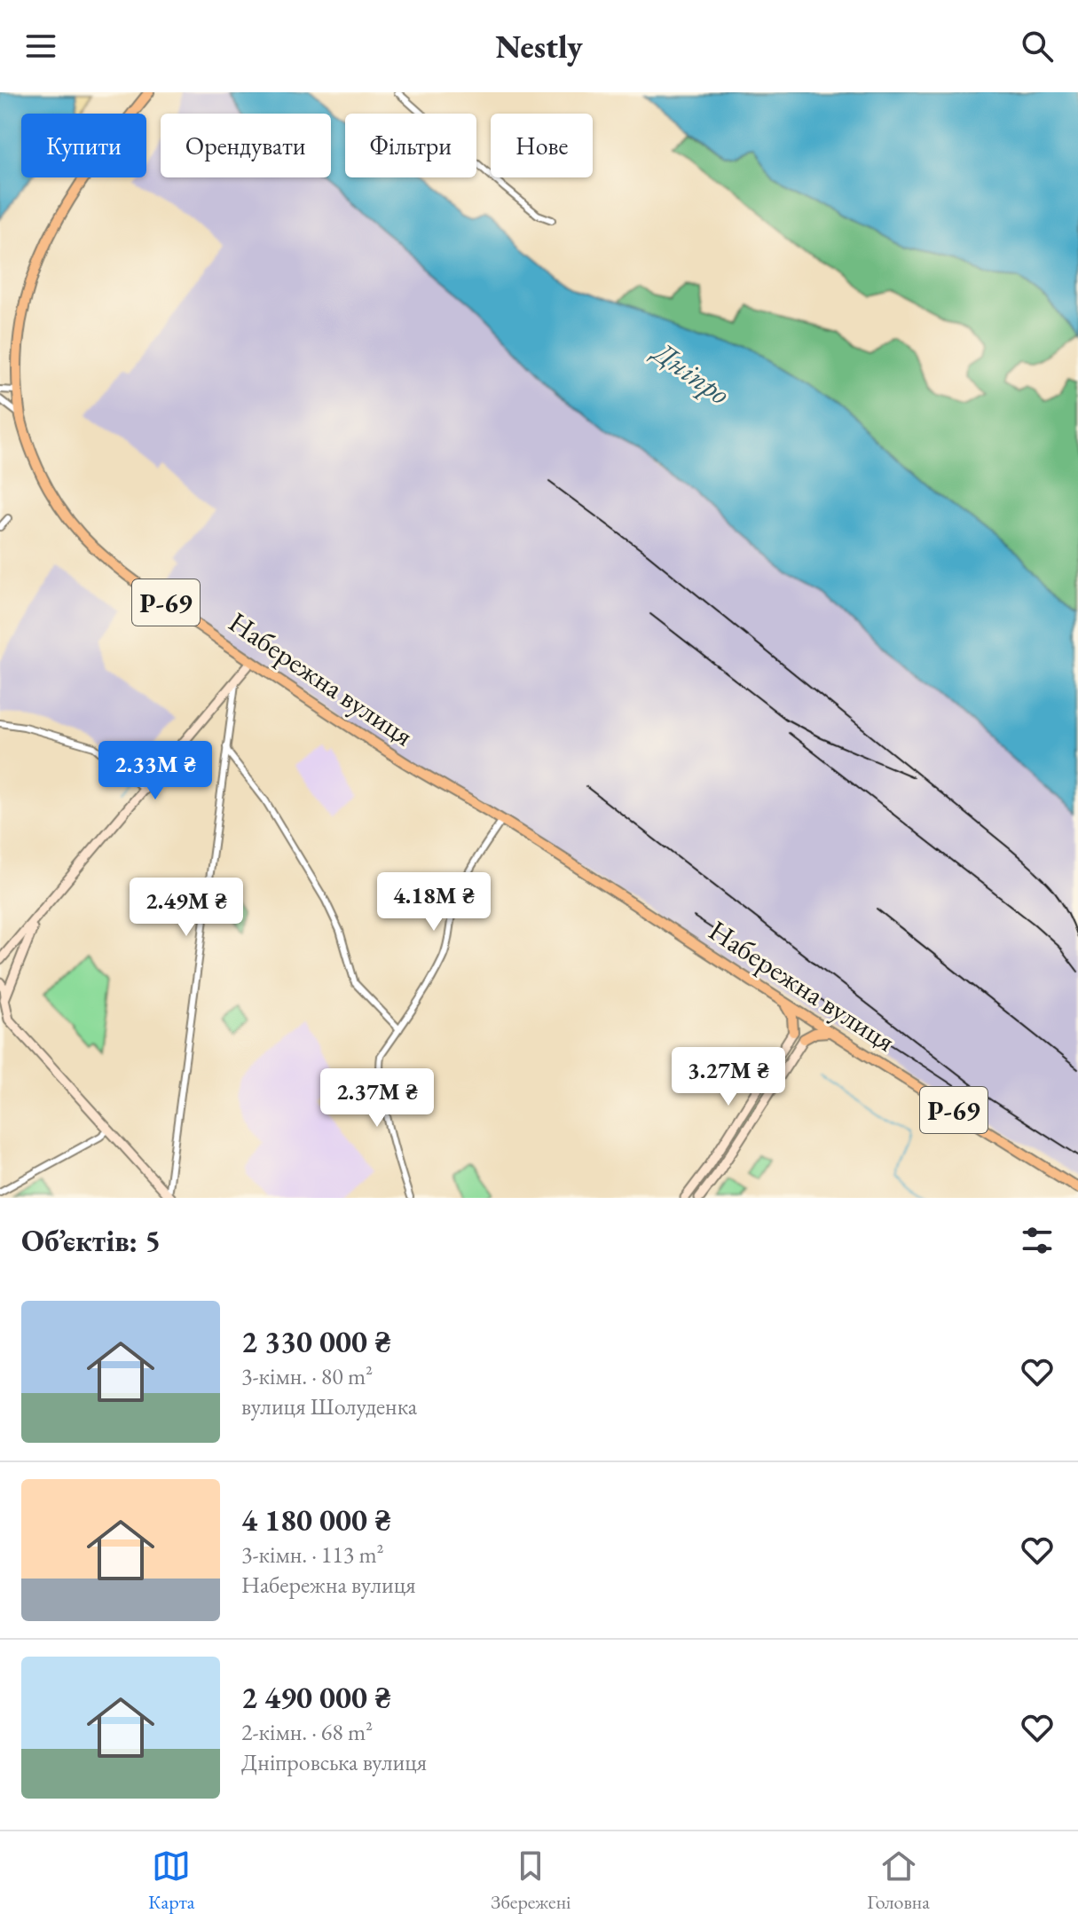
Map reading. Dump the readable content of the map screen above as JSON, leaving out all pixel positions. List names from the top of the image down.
{
  "streets": {
    "main road": ["Р-69", "Набережна вулиця"]
  },
  "crossings": [
    ["Р-69", "Набережна вулиця"]
  ],
  "water": ["Дніпро"],
  "page": {
    "header": "Nestly",
    "chip": [
      "Купити",
      "Орендувати",
      "Фільтри",
      "Нове"
    ],
    "price": [
      "2.33M ₴",
      "4.18M ₴",
      "2.49M ₴",
      "3.27M ₴",
      "2.37M ₴"
    ],
    "heading": "Об’єктів: 5",
    "list": [
      {
        "name": "2 330 000 ₴",
        "note": "3-кімн. · 80 m² · вулиця Шолуденка"
      },
      {
        "name": "4 180 000 ₴",
        "note": "3-кімн. · 113 m² · Набережна вулиця"
      },
      {
        "name": "2 490 000 ₴",
        "note": "2-кімн. · 68 m² · Дніпровська вулиця"
      }
    ],
    "tabs": ["Карта", "Збережені", "Головна"]
  }
}
